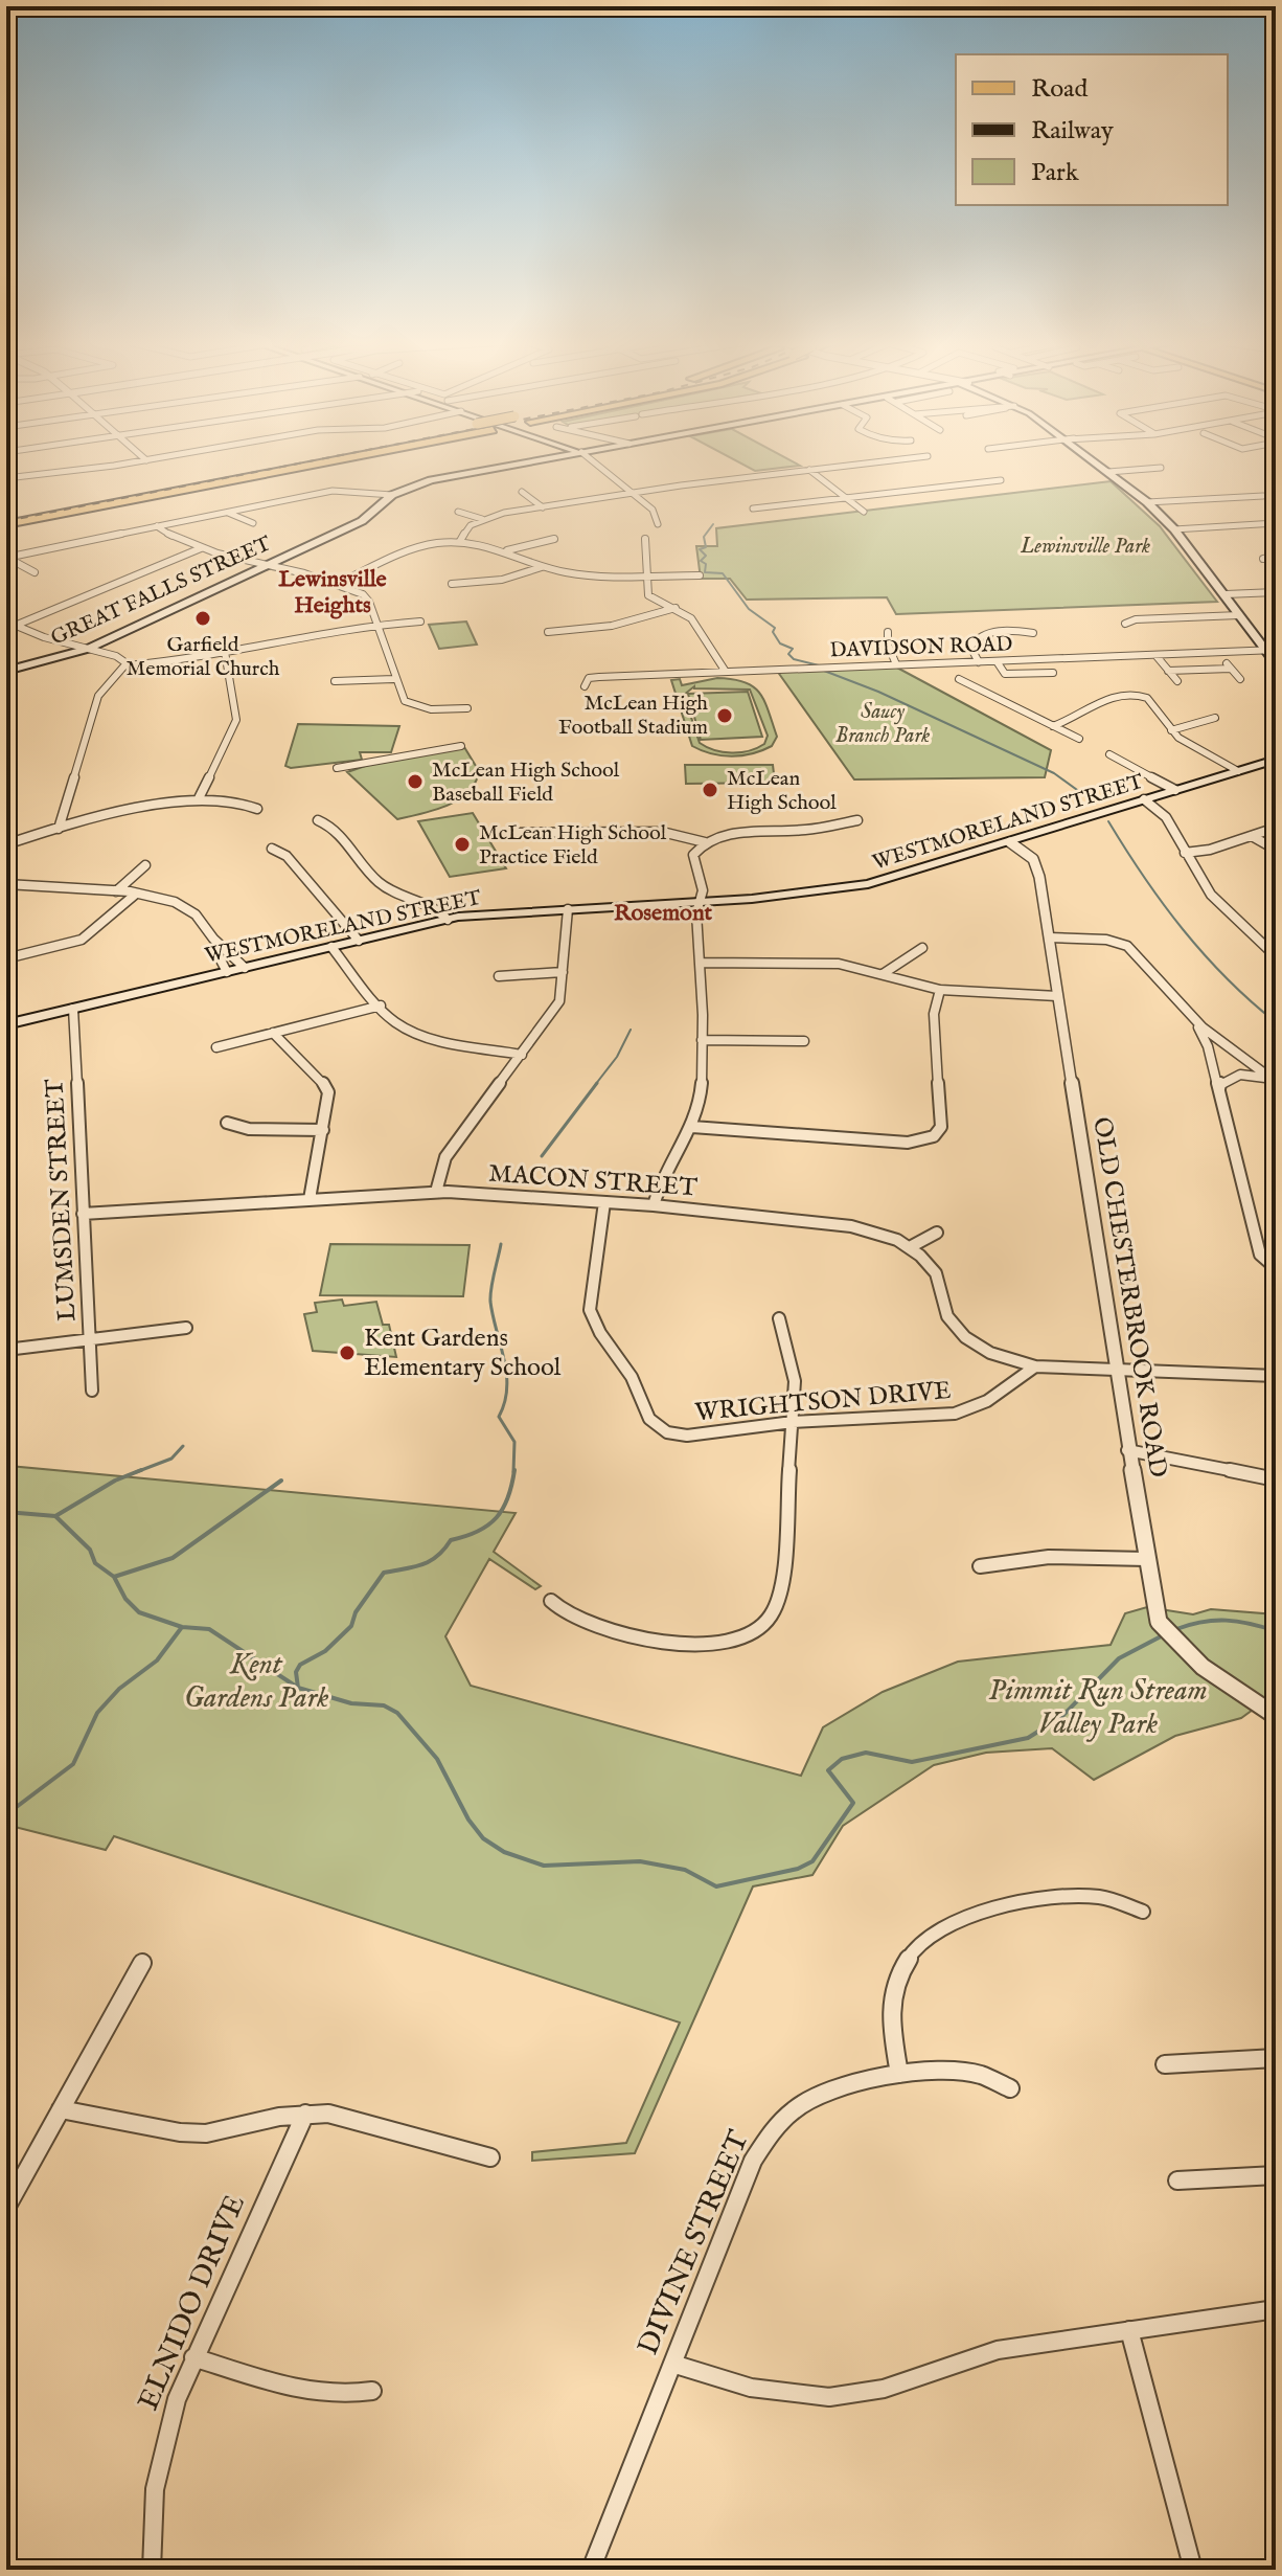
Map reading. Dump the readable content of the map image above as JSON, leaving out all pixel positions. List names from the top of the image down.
{
  "streets": {
    "main road": ["GREAT FALLS STREET", "WESTMORELAND STREET"],
    "street": [
      "DAVIDSON ROAD",
      "MACON STREET",
      "LUMSDEN STREET",
      "OLD CHESTERBROOK ROAD",
      "WRIGHTSON DRIVE",
      "DIVINE STREET",
      "ELNIDO DRIVE"
    ]
  },
  "crossings": [
    ["WESTMORELAND STREET", "LUMSDEN STREET"],
    ["WESTMORELAND STREET", "OLD CHESTERBROOK ROAD"],
    ["MACON STREET", "LUMSDEN STREET"],
    ["MACON STREET", "WRIGHTSON DRIVE"]
  ],
  "districts": ["Lewinsville Heights", "Rosemont"],
  "parks": [
    "Lewinsville Park",
    "Saucy Branch Park",
    "Kent Gardens Park",
    "Pimmit Run Stream Valley Park"
  ],
  "places": [
    "Garfield Memorial Church",
    "McLean High Football Stadium",
    "McLean High School Baseball Field",
    "McLean High School",
    "McLean High School Practice Field",
    "Kent Gardens Elementary School"
  ],
  "legend": ["Road", "Railway", "Park"]
}
